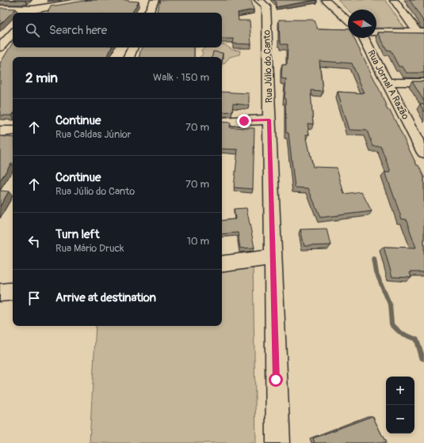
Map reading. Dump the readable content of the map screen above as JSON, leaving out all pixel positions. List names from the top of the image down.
{
  "streets": {
    "street": ["Rua Júlio do Canto", "Rua Jornal A Razão"]
  },
  "north": "left",
  "page": {
    "search": "Search here",
    "heading": ["2 min", "Walk · 150 m"],
    "list": [
      ["Continue", "Rua Caldas Júnior", "70 m"],
      ["Continue", "Rua Júlio do Canto", "70 m"],
      ["Turn left", "Rua Mário Druck", "10 m"],
      "Arrive at destination"
    ],
    "map_buttons": ["+", "−"]
  }
}
